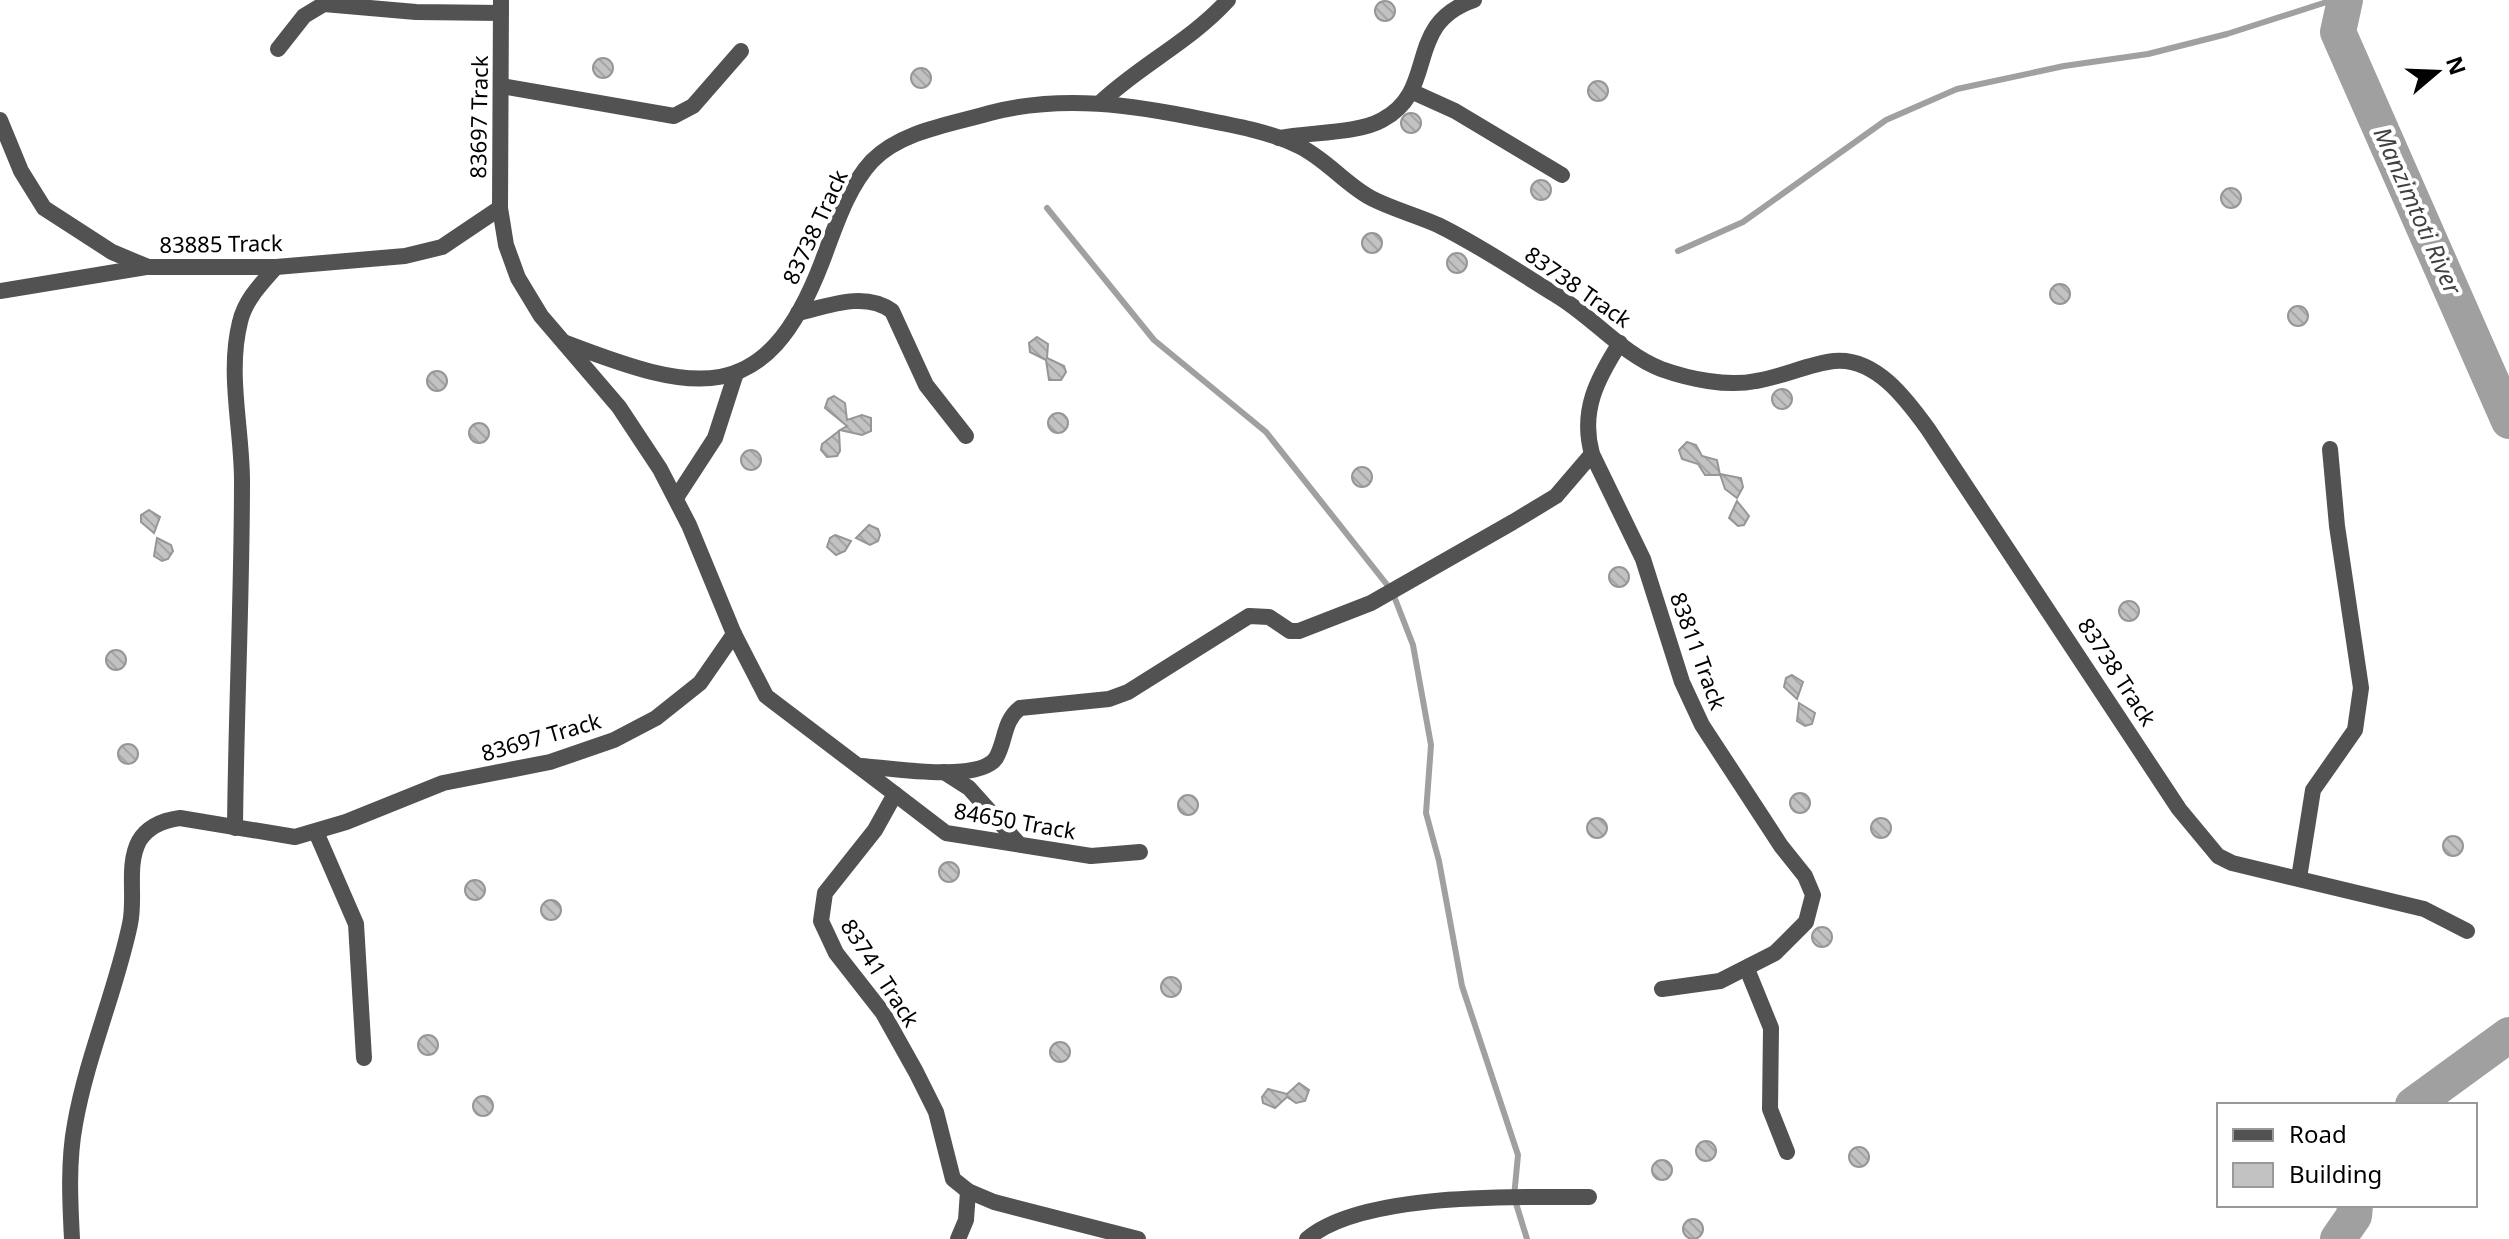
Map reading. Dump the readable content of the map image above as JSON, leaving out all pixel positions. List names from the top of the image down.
{
  "streets": {
    "street": [
      "83697 Track",
      "83738 Track",
      "83885 Track",
      "83811 Track",
      "84650 Track",
      "83741 Track"
    ]
  },
  "crossings": [
    ["83697 Track", "83885 Track"],
    ["83738 Track", "83811 Track"],
    ["84650 Track", "83741 Track"]
  ],
  "water": ["Manzimtoti River"],
  "legend": ["Road", "Building"],
  "north": "right"
}
